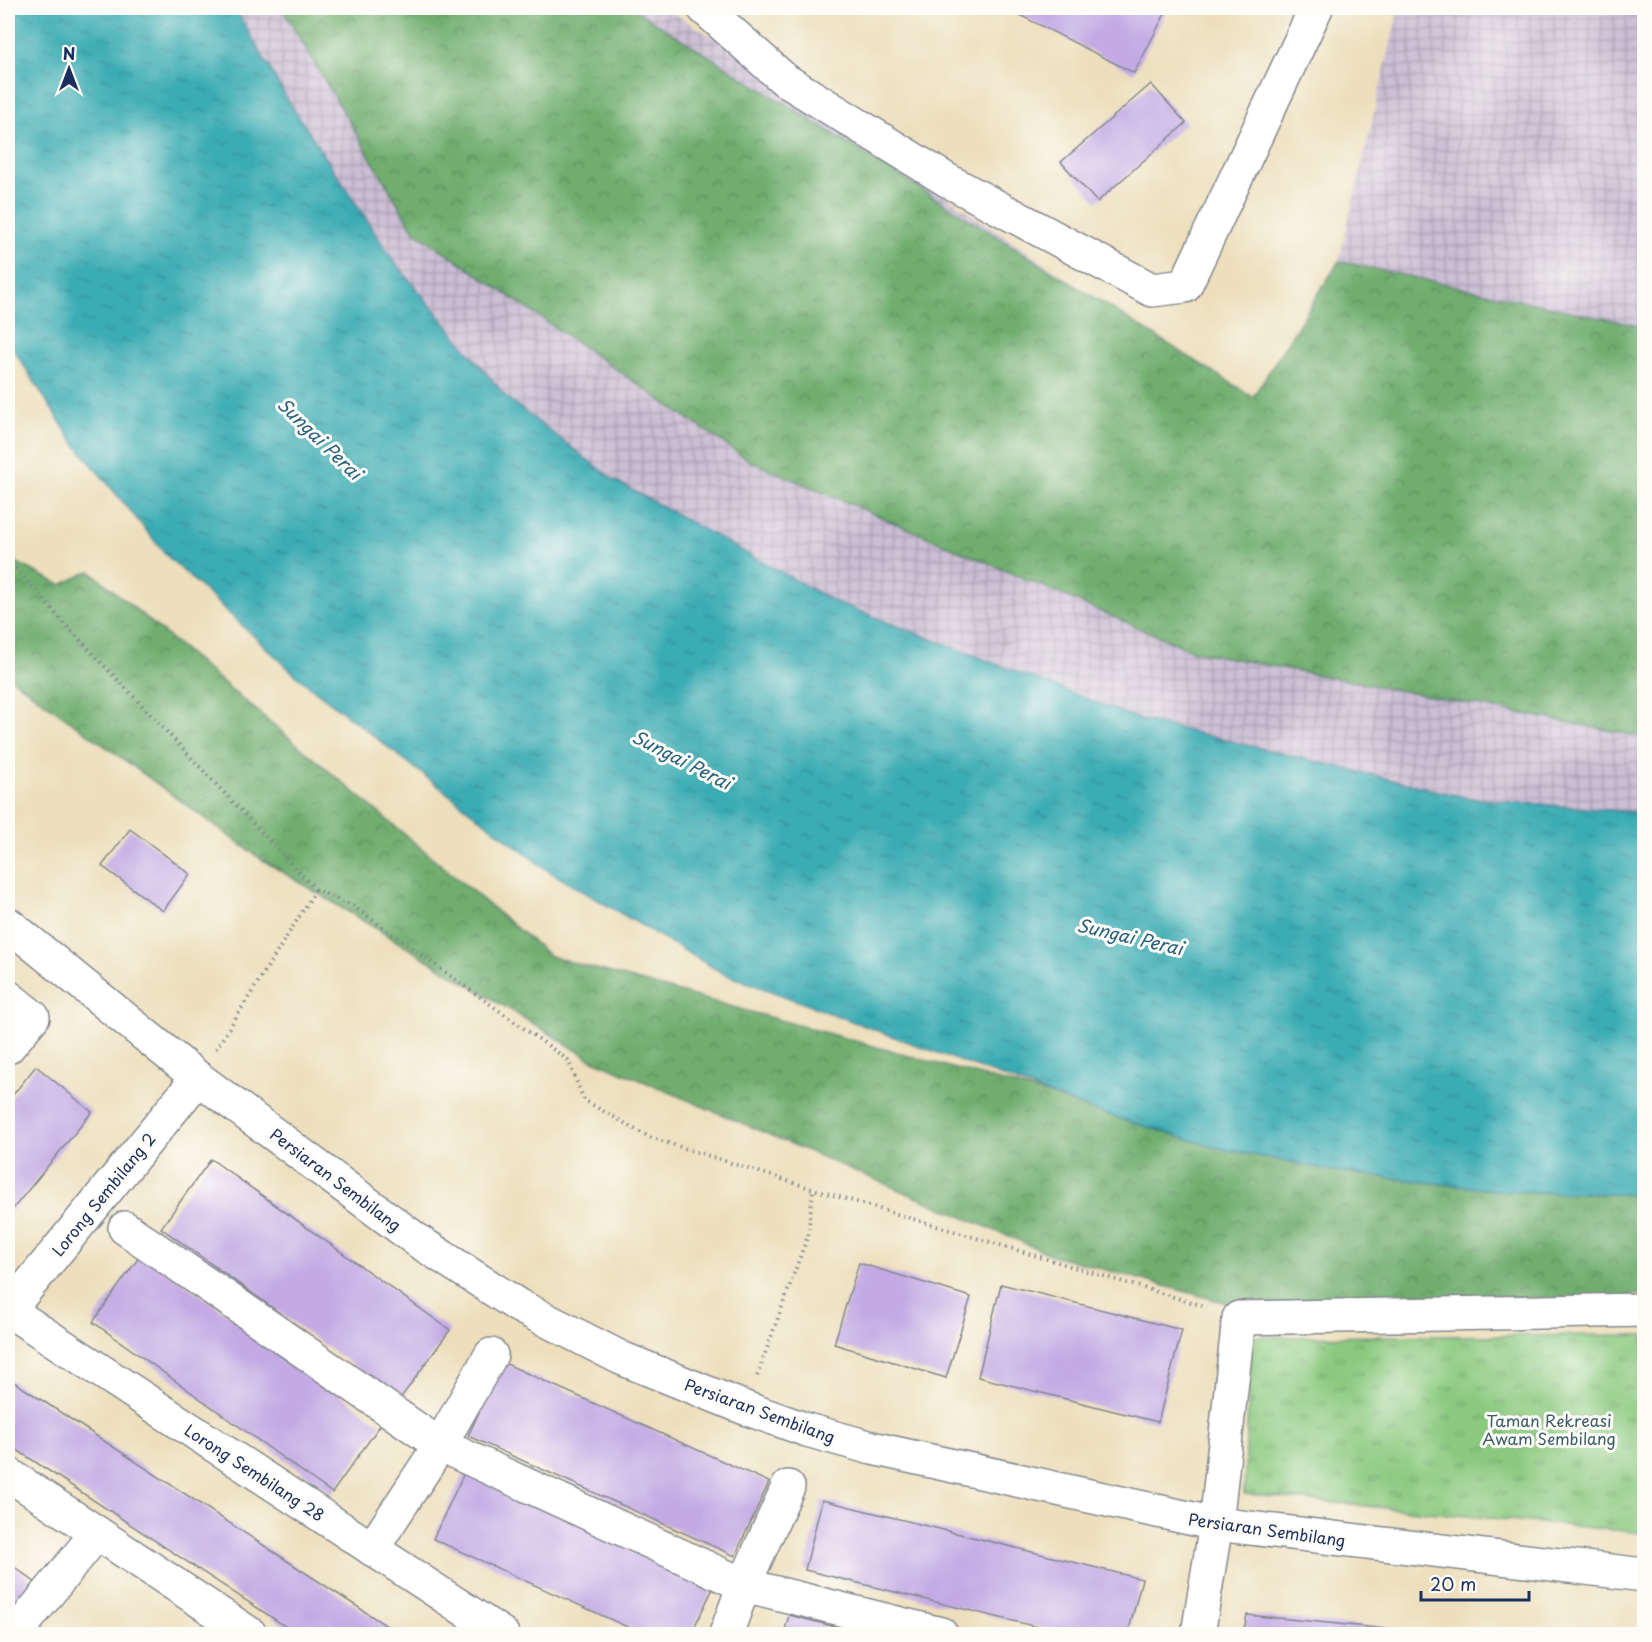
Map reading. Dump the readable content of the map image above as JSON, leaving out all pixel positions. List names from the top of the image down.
{
  "streets": {
    "street": ["Persiaran Sembilang", "Lorong Sembilang 2", "Lorong Sembilang 28"]
  },
  "crossings": [
    ["Persiaran Sembilang", "Lorong Sembilang 2"],
    ["Lorong Sembilang 2", "Lorong Sembilang 28"]
  ],
  "water": ["Sungai Perai"],
  "parks": ["Taman Rekreasi Awam Sembilang"],
  "scale_bar": "20 m",
  "north": "top"
}
